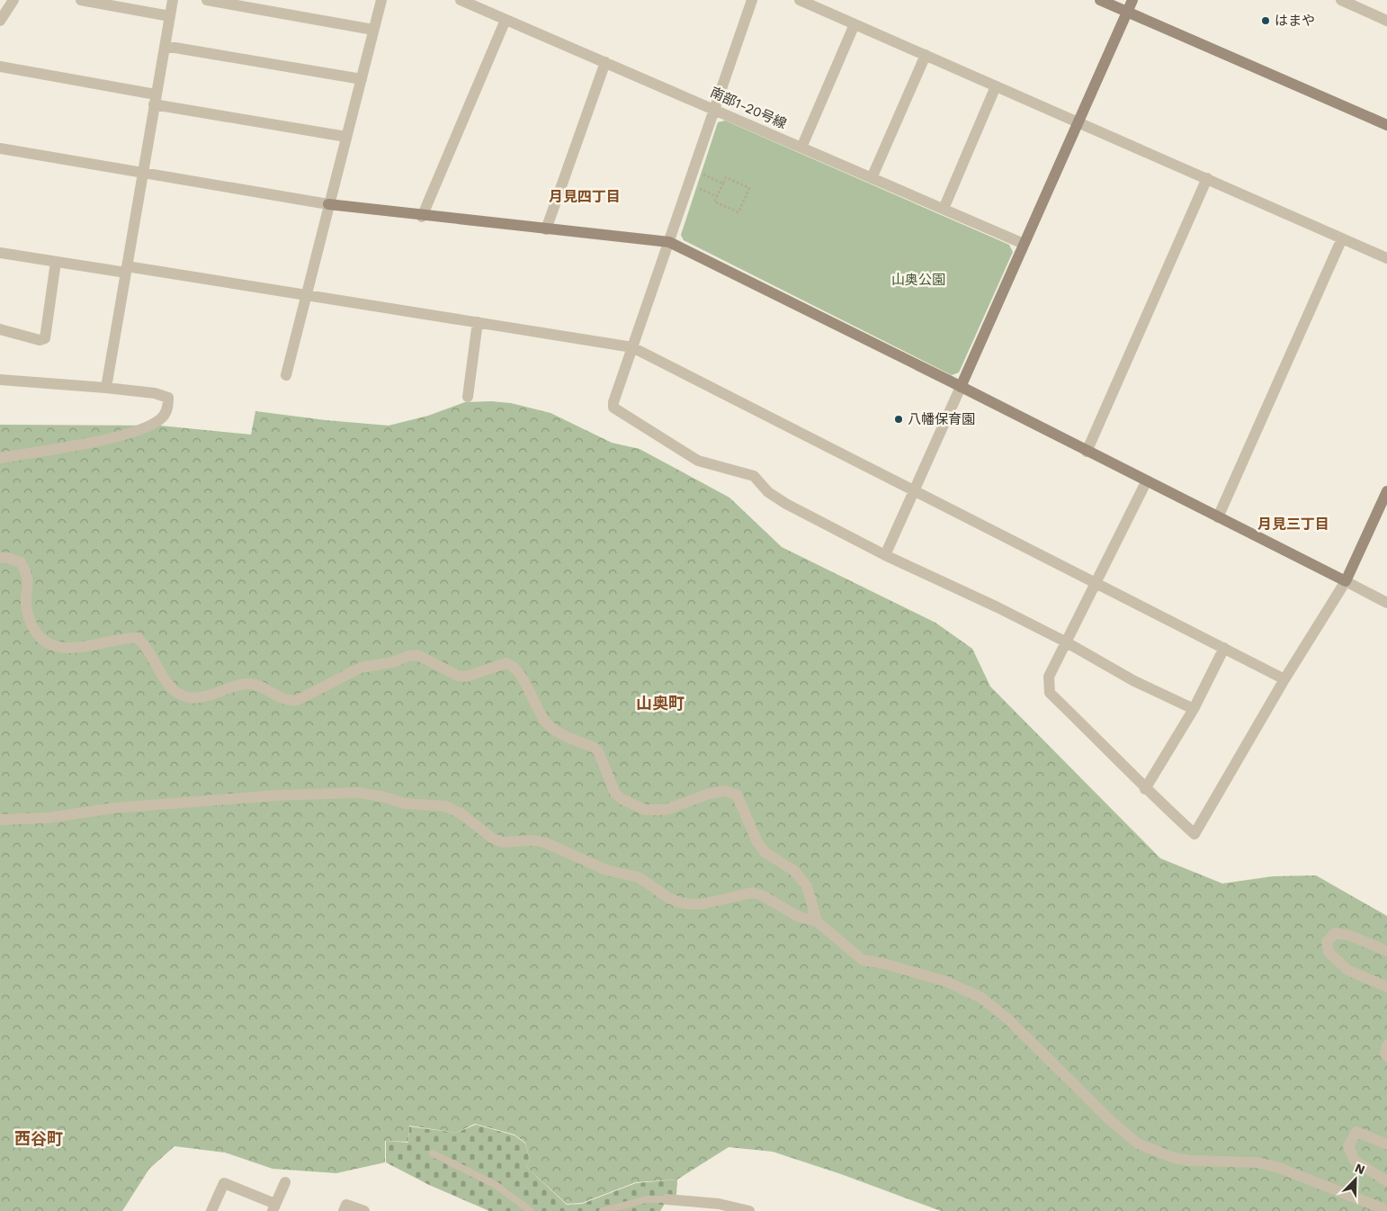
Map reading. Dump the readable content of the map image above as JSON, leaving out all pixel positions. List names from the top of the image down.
{
  "streets": {
    "street": ["南部1-20号線"]
  },
  "districts": [
    "月見四丁目",
    "月見三丁目",
    "山奥町",
    "西谷町"
  ],
  "parks": ["山奥公園"],
  "places": ["はまや", "八幡保育園"],
  "north": "top right"
}
